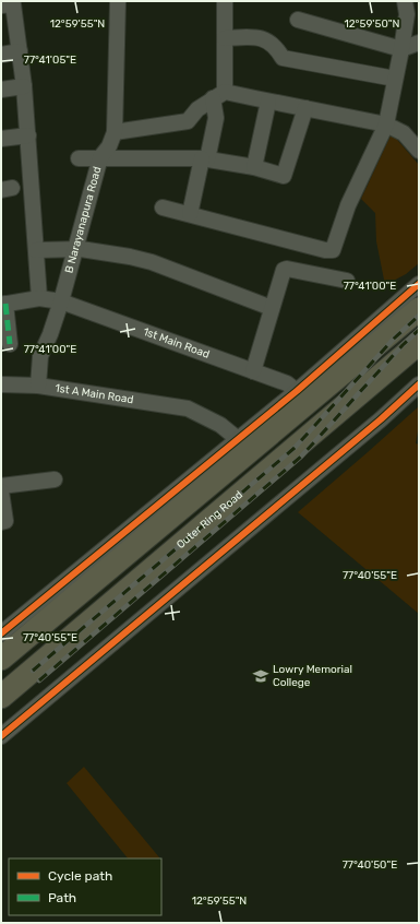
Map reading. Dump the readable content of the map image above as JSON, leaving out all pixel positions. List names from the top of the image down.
{
  "streets": {
    "highway": ["Outer Ring Road"],
    "street": ["B Narayanapura Road", "1st Main Road", "1st A Main Road"]
  },
  "crossings": [
    ["B Narayanapura Road", "1st Main Road"],
    ["B Narayanapura Road", "1st A Main Road"]
  ],
  "places": {
    "school or university": ["Lowry Memorial College"]
  },
  "legend": ["Cycle path", "Path"],
  "coordinates": [
    "12°59'55\"N",
    "12°59'50\"N",
    "77°41'05\"E",
    "77°41'00\"E",
    "77°40'55\"E",
    "77°40'50\"E"
  ]
}
